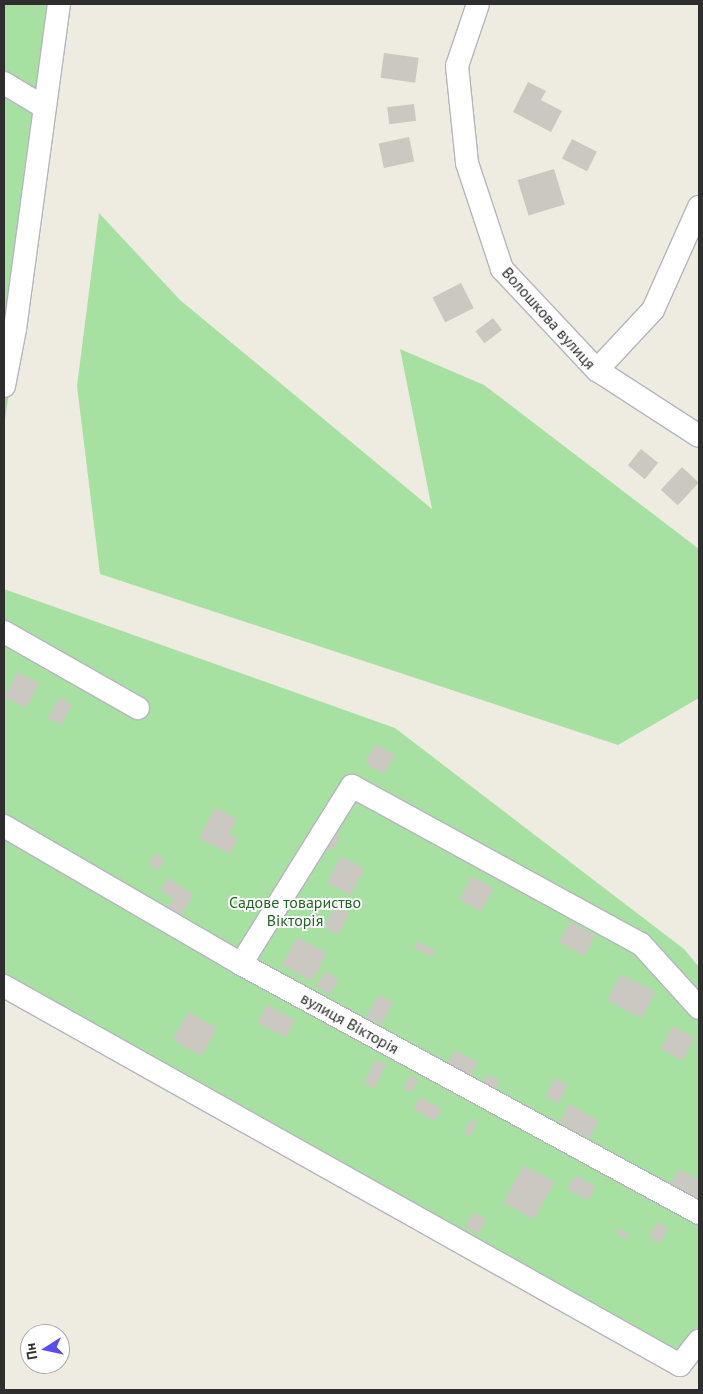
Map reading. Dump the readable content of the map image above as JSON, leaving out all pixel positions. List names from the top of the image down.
{
  "streets": {
    "street": ["Волошкова вулиця", "вулиця Вікторія"]
  },
  "parks": ["Садове товариство Вікторія"],
  "north": "left"
}
